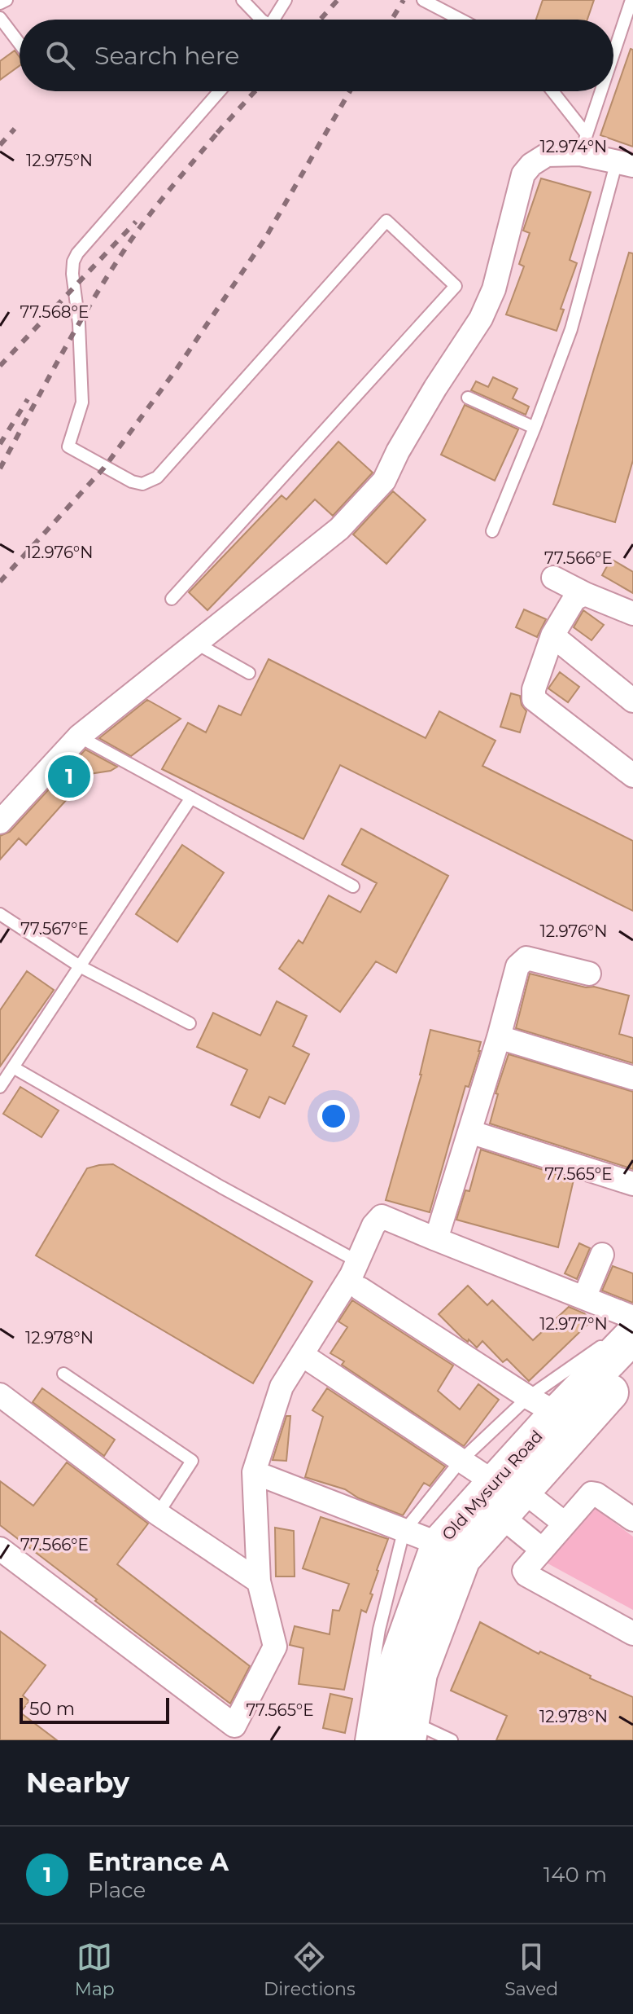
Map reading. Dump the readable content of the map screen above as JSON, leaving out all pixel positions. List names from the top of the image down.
{
  "streets": {
    "main road": ["Old Mysuru Road"]
  },
  "scale_bar": "50 m",
  "page": {
    "search": "Search here",
    "pins": "1",
    "scale": "50 m",
    "heading": "Nearby",
    "list": [
      {
        "mark": "1",
        "name": "Entrance A",
        "note": "Place",
        "value": "140 m"
      }
    ],
    "nav": ["Map", "Directions", "Saved"]
  },
  "coordinates": [
    "12.974°N",
    "12.975°N",
    "77.568°E",
    "12.976°N",
    "77.566°E",
    "77.567°E",
    "77.565°E",
    "12.977°N",
    "12.978°N"
  ]
}
